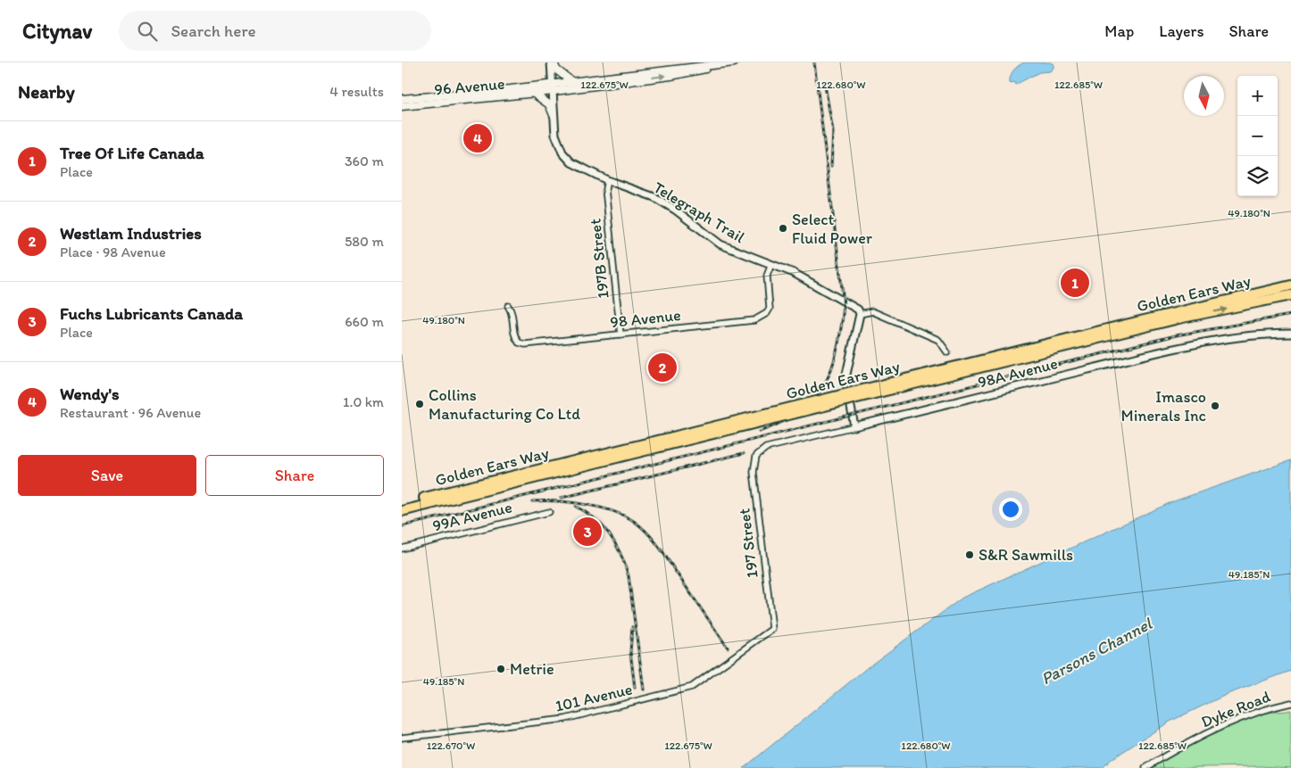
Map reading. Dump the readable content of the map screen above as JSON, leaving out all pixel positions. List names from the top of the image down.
{
  "streets": {
    "highway": ["Golden Ears Way"],
    "main road": ["96 Avenue"],
    "street": [
      "Telegraph Trail",
      "197B Street",
      "98 Avenue",
      "98A Avenue",
      "99A Avenue",
      "197 Street",
      "101 Avenue",
      "Dyke Road"
    ]
  },
  "crossings": [
    ["96 Avenue", "Telegraph Trail"],
    ["Telegraph Trail", "197B Street"],
    ["Telegraph Trail", "98 Avenue"],
    ["197B Street", "98 Avenue"],
    ["98A Avenue", "197 Street"],
    ["197 Street", "101 Avenue"]
  ],
  "water": ["Parsons Channel"],
  "places": [
    "Select Fluid Power",
    "Collins Manufacturing Co Ltd",
    "Imasco Minerals Inc",
    "S&R Sawmills",
    "Metrie"
  ],
  "north": "bottom",
  "page": {
    "header": "Citynav",
    "search": "Search here",
    "nav": ["Map", "Layers", "Share"],
    "heading": ["Nearby", "4 results"],
    "map_buttons": ["+", "−"],
    "list": [
      {
        "mark": "1",
        "name": "Tree Of Life Canada",
        "note": "Place",
        "value": "360 m"
      },
      {
        "mark": "2",
        "name": "Westlam Industries",
        "note": "Place · 98 Avenue",
        "value": "580 m"
      },
      {
        "mark": "3",
        "name": "Fuchs Lubricants Canada",
        "note": "Place",
        "value": "660 m"
      },
      {
        "mark": "4",
        "name": "Wendy's",
        "note": "Restaurant · 96 Avenue",
        "value": "1.0 km"
      }
    ],
    "pins": [
      "4",
      "1",
      "2",
      "3"
    ],
    "buttons": ["Save", "Share"]
  },
  "coordinates": [
    "122.675°W",
    "122.680°W",
    "122.685°W",
    "49.180°N",
    "49.185°N",
    "122.670°W"
  ]
}
